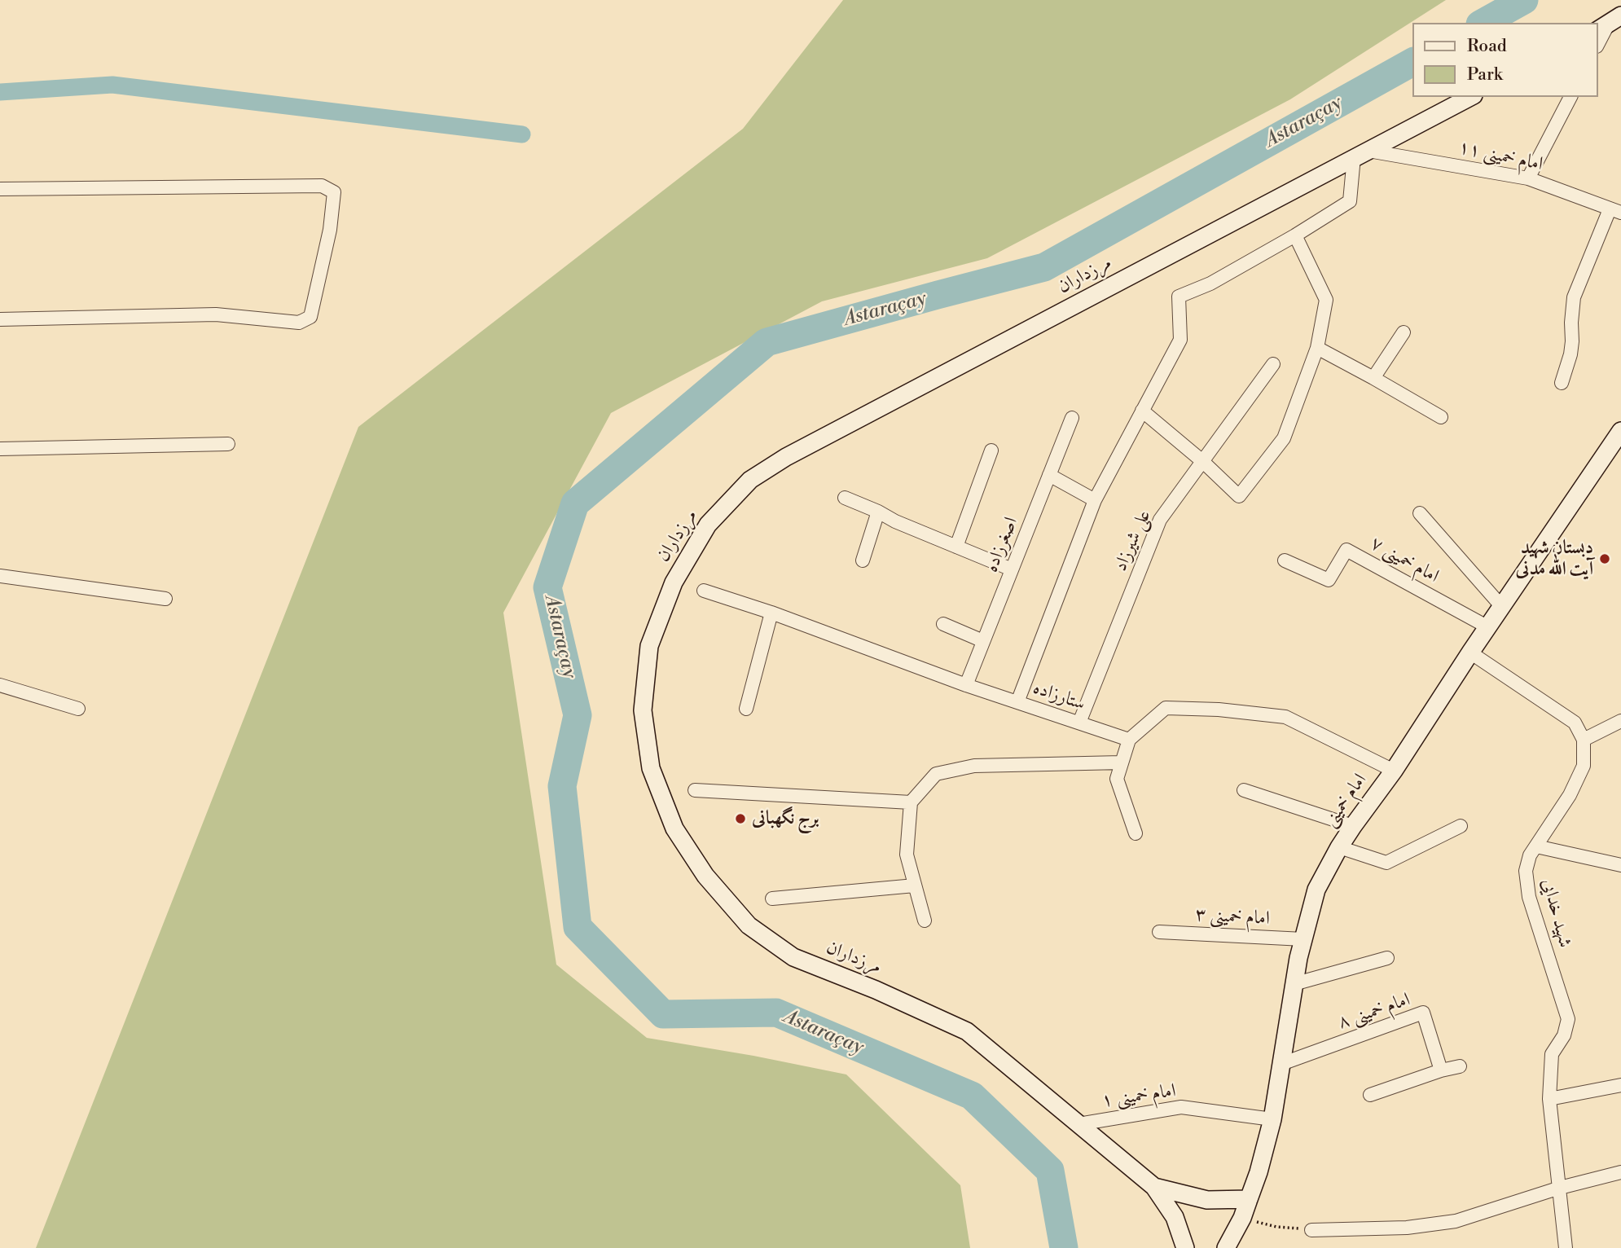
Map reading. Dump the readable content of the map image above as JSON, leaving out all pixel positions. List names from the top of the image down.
{
  "streets": {
    "street": [
      "امام خمینی ۱۱",
      "مرزداران",
      "علی شیرزاد",
      "اصغرزاده",
      "امام خمینی ۷",
      "ستارزاده",
      "امام خمینی",
      "شهید خدایی",
      "امام خمینی ۳",
      "امام خمینی ۸",
      "امام خمینی ۱"
    ]
  },
  "crossings": [
    ["امام خمینی ۱۱", "مرزداران"],
    ["مرزداران", "امام خمینی"],
    ["مرزداران", "امام خمینی ۱"],
    ["علی شیرزاد", "ستارزاده"],
    ["اصغرزاده", "ستارزاده"],
    ["امام خمینی ۷", "امام خمینی"],
    ["امام خمینی", "امام خمینی ۳"],
    ["امام خمینی", "امام خمینی ۸"],
    ["امام خمینی", "امام خمینی ۱"]
  ],
  "water": ["Astaraçay"],
  "places": ["دبستان شهید آیت الله مدنی", "برج نگهبانی"],
  "legend": ["Road", "Park"]
}
